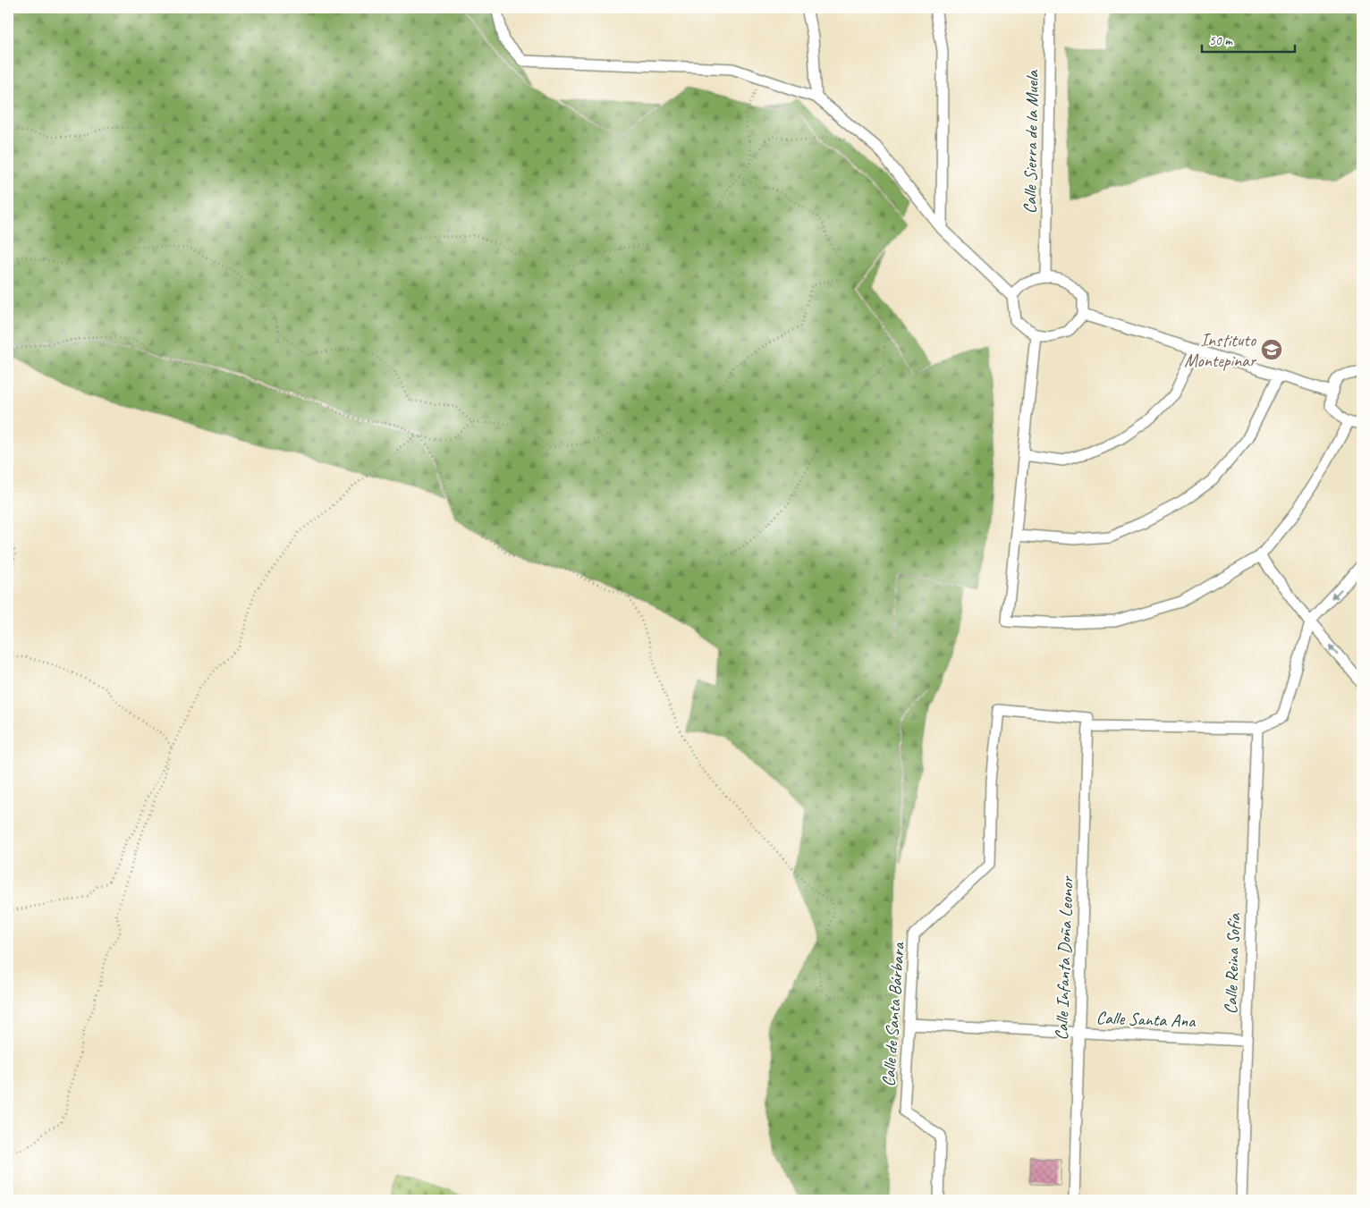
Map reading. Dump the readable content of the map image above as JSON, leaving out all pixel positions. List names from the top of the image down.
{
  "streets": {
    "street": [
      "Calle Sierra de la Muela",
      "Calle Infanta Doña Leonor",
      "Calle Reina Sofía",
      "Calle de Santa Bárbara",
      "Calle Santa Ana"
    ]
  },
  "crossings": [
    ["Calle Infanta Doña Leonor", "Calle de Santa Bárbara"],
    ["Calle Infanta Doña Leonor", "Calle Santa Ana"],
    ["Calle Reina Sofía", "Calle Santa Ana"],
    ["Calle de Santa Bárbara", "Calle Santa Ana"]
  ],
  "places": {
    "school or university": ["Instituto Montepinar"]
  },
  "scale_bar": "50 m"
}
